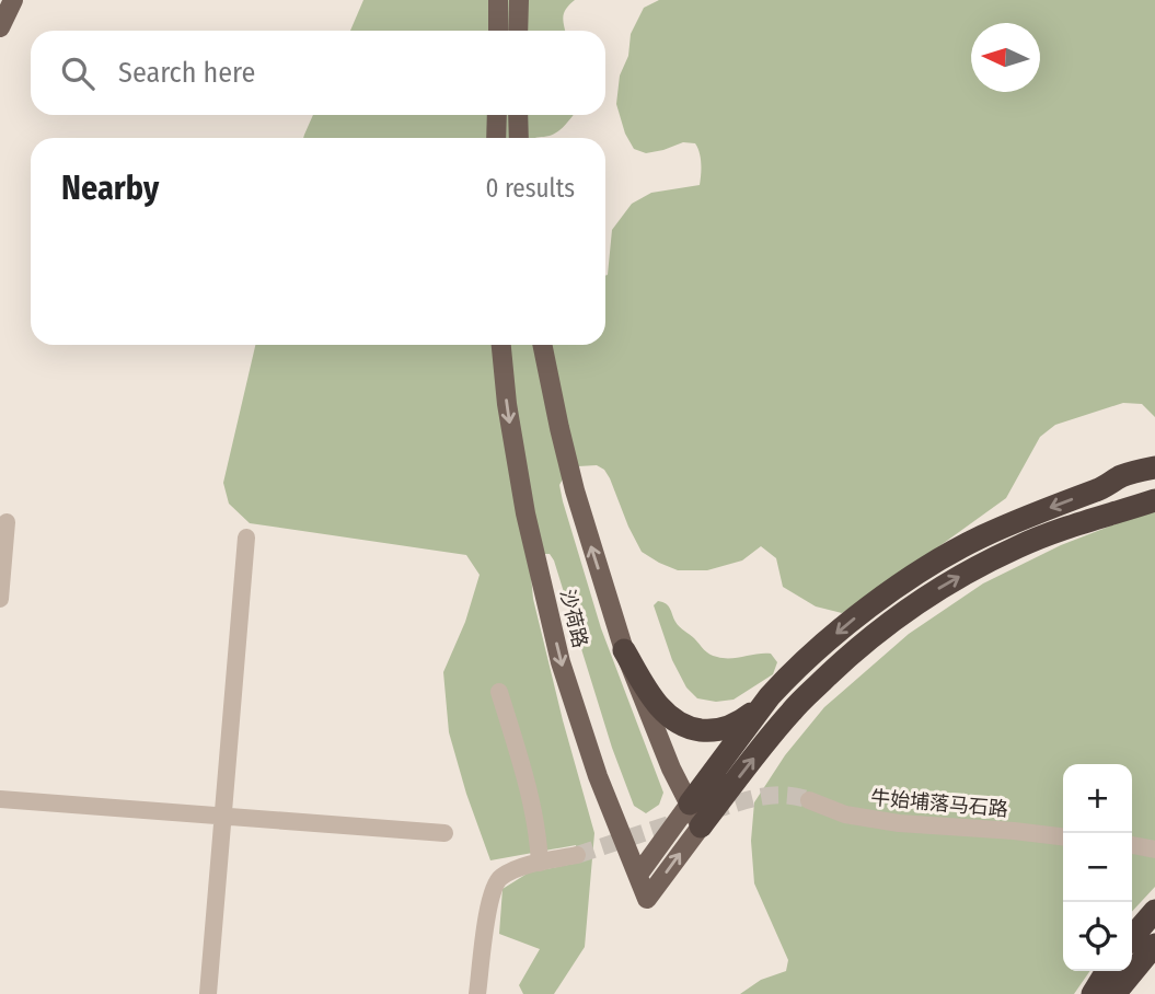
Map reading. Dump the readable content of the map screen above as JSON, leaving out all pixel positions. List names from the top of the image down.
{
  "streets": {
    "main road": ["沙荷路"],
    "street": ["牛始埔落马石路"]
  },
  "north": "left",
  "page": {
    "search": "Search here",
    "heading": ["Nearby", "0 results"],
    "map_buttons": ["+", "−"]
  }
}
